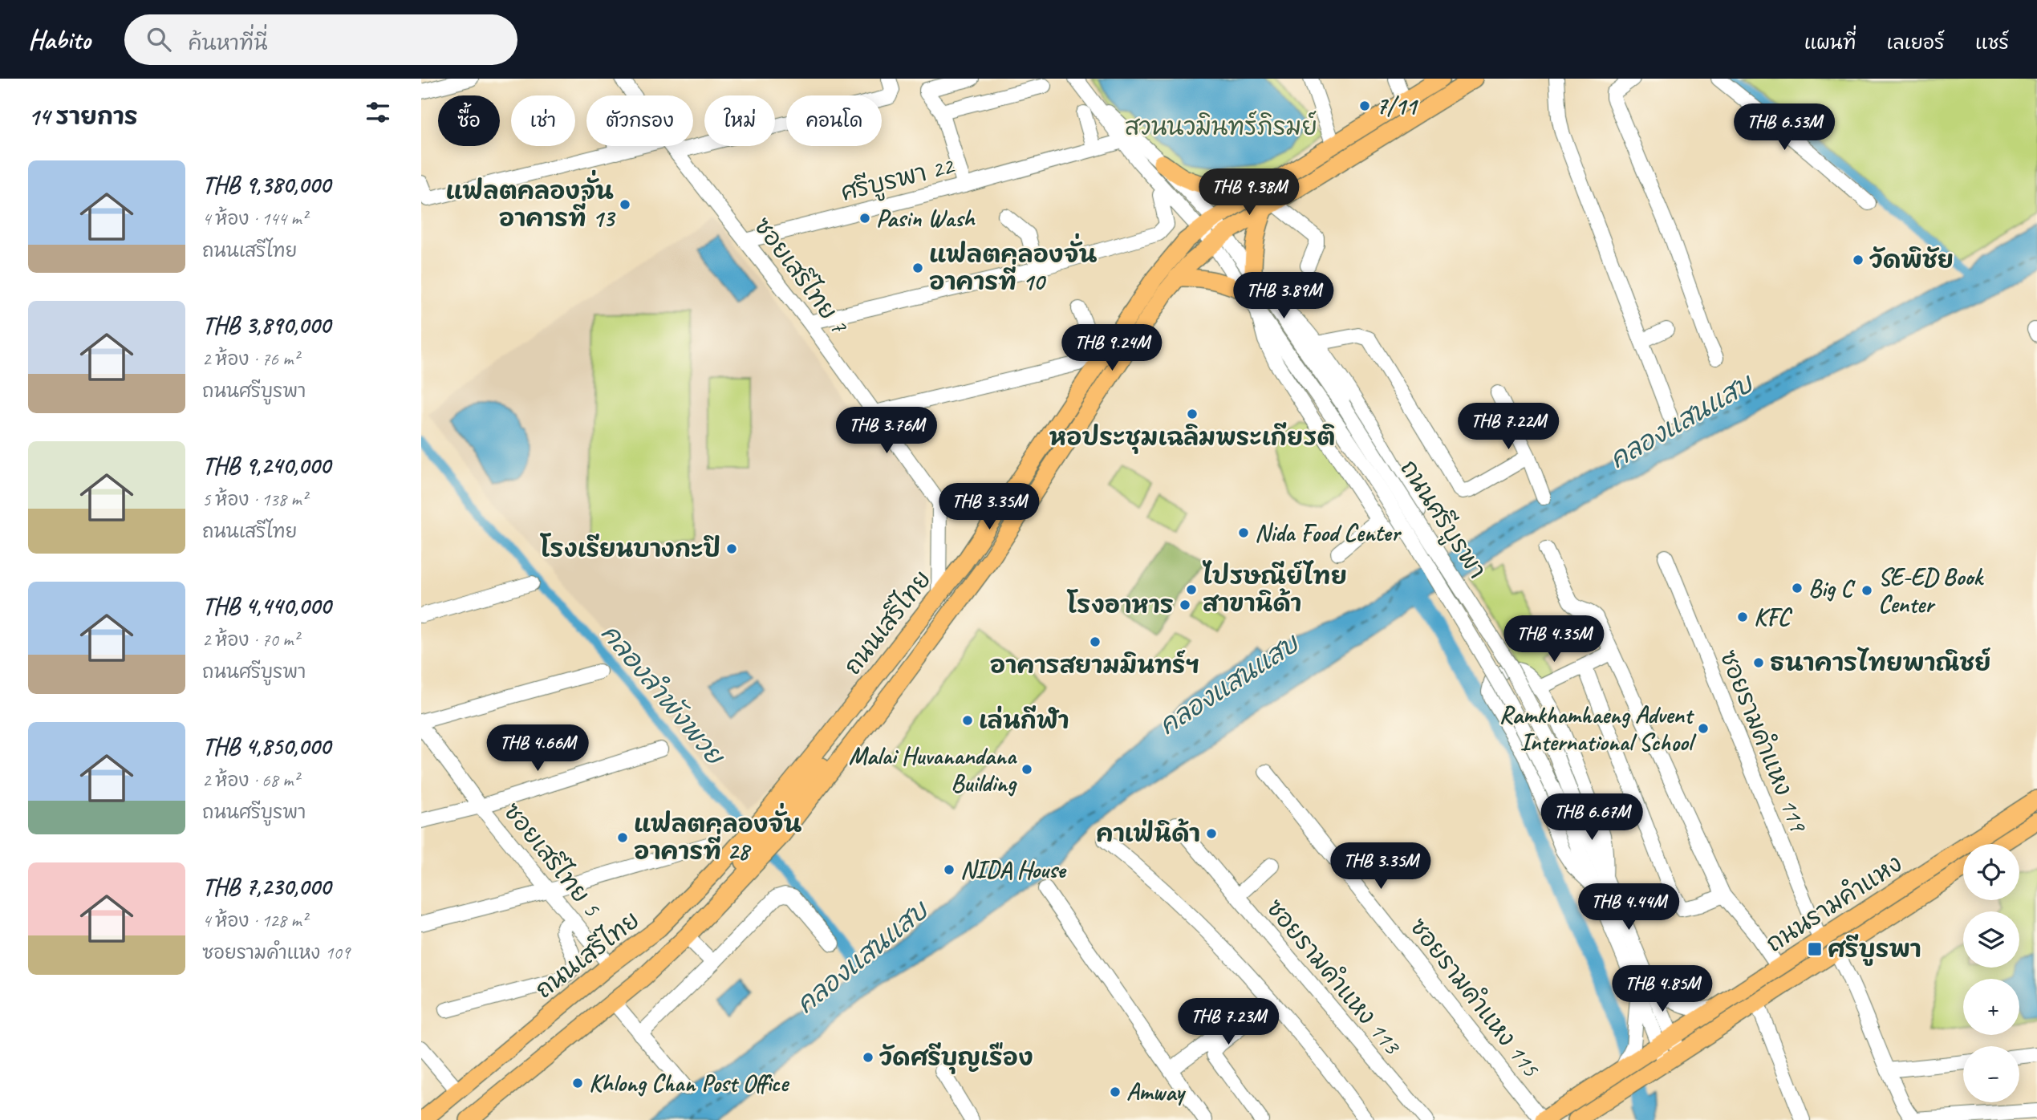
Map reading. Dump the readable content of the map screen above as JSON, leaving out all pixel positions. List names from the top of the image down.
{
  "streets": {
    "main road": ["ถนนเสรีไทย", "ถนนรามคำแหง"],
    "street": [
      "ศรีบูรพา 22",
      "ซอยเสรีไทย 7",
      "ถนนศรีบูรพา",
      "ซอยรามคำแหง 119",
      "ซอยเสรีไทย 5",
      "ซอยรามคำแหง 113",
      "ซอยรามคำแหง 115"
    ]
  },
  "crossings": [
    ["ศรีบูรพา 22", "ซอยเสรีไทย 7"],
    ["ศรีบูรพา 22", "ถนนศรีบูรพา"],
    ["ถนนศรีบูรพา", "ถนนเสรีไทย"],
    ["ถนนศรีบูรพา", "ถนนรามคำแหง"],
    ["ถนนเสรีไทย", "ซอยเสรีไทย 5"],
    ["ซอยรามคำแหง 119", "ถนนรามคำแหง"],
    ["ถนนรามคำแหง", "ซอยรามคำแหง 115"]
  ],
  "water": ["คลองแสนแสบ", "คลองลำพังพวย"],
  "parks": ["สวนนวมินทร์ภิรมย์"],
  "places": {
    "other": [
      "7/11",
      "แฟลตคลองจั่น อาคารที่ 13",
      "Pasin Wash",
      "วัดพิชัย",
      "แฟลตคลองจั่น อาคารที่ 10",
      "หอประชุมเฉลิมพระเกียรติ",
      "Nida Food Center",
      "โรงเรียนบางกะปิ",
      "Big C",
      "ไปรษณีย์ไทย สาขานิด้า",
      "SE-ED Book Center",
      "โรงอาหาร",
      "KFC",
      "อาคารสยามมินทร์ฯ",
      "ธนาคารไทยพาณิชย์",
      "เล่นกีฬา",
      "Ramkhamhaeng Advent International School",
      "Malai Huvanandana Building",
      "คาเฟ่นิด้า",
      "แฟลตคลองจั่น อาคารที่ 28",
      "NIDA House",
      "วัดศรีบุญเรือง",
      "Khlong Chan Post Office",
      "Amway"
    ],
    "transit": ["ศรีบูรพา"]
  },
  "page": {
    "header": "Habito",
    "search": "ค้นหาที่นี่",
    "nav": ["แผนที่", "เลเยอร์", "แชร์"],
    "heading": "14 รายการ",
    "chip": [
      "ซื้อ",
      "เช่า",
      "ตัวกรอง",
      "ใหม่",
      "คอนโด"
    ],
    "price": [
      "THB 6.53M",
      "THB 9.38M",
      "THB 3.89M",
      "THB 9.24M",
      "THB 7.22M",
      "THB 3.76M",
      "THB 3.35M",
      "THB 4.35M",
      "THB 4.66M",
      "THB 6.67M",
      "THB 3.35M",
      "THB 4.44M",
      "THB 4.85M",
      "THB 7.23M"
    ],
    "list": [
      {
        "name": "THB 9,380,000",
        "note": "4 ห้อง · 144 m² · ถนนเสรีไทย"
      },
      {
        "name": "THB 3,890,000",
        "note": "2 ห้อง · 76 m² · ถนนศรีบูรพา"
      },
      {
        "name": "THB 9,240,000",
        "note": "5 ห้อง · 138 m² · ถนนเสรีไทย"
      },
      {
        "name": "THB 4,440,000",
        "note": "2 ห้อง · 70 m² · ถนนศรีบูรพา"
      },
      {
        "name": "THB 4,850,000",
        "note": "2 ห้อง · 68 m² · ถนนศรีบูรพา"
      },
      {
        "name": "THB 7,230,000",
        "note": "4 ห้อง · 128 m² · ซอยรามคำแหง 109"
      }
    ],
    "map_buttons": ["+", "−"]
  }
}
